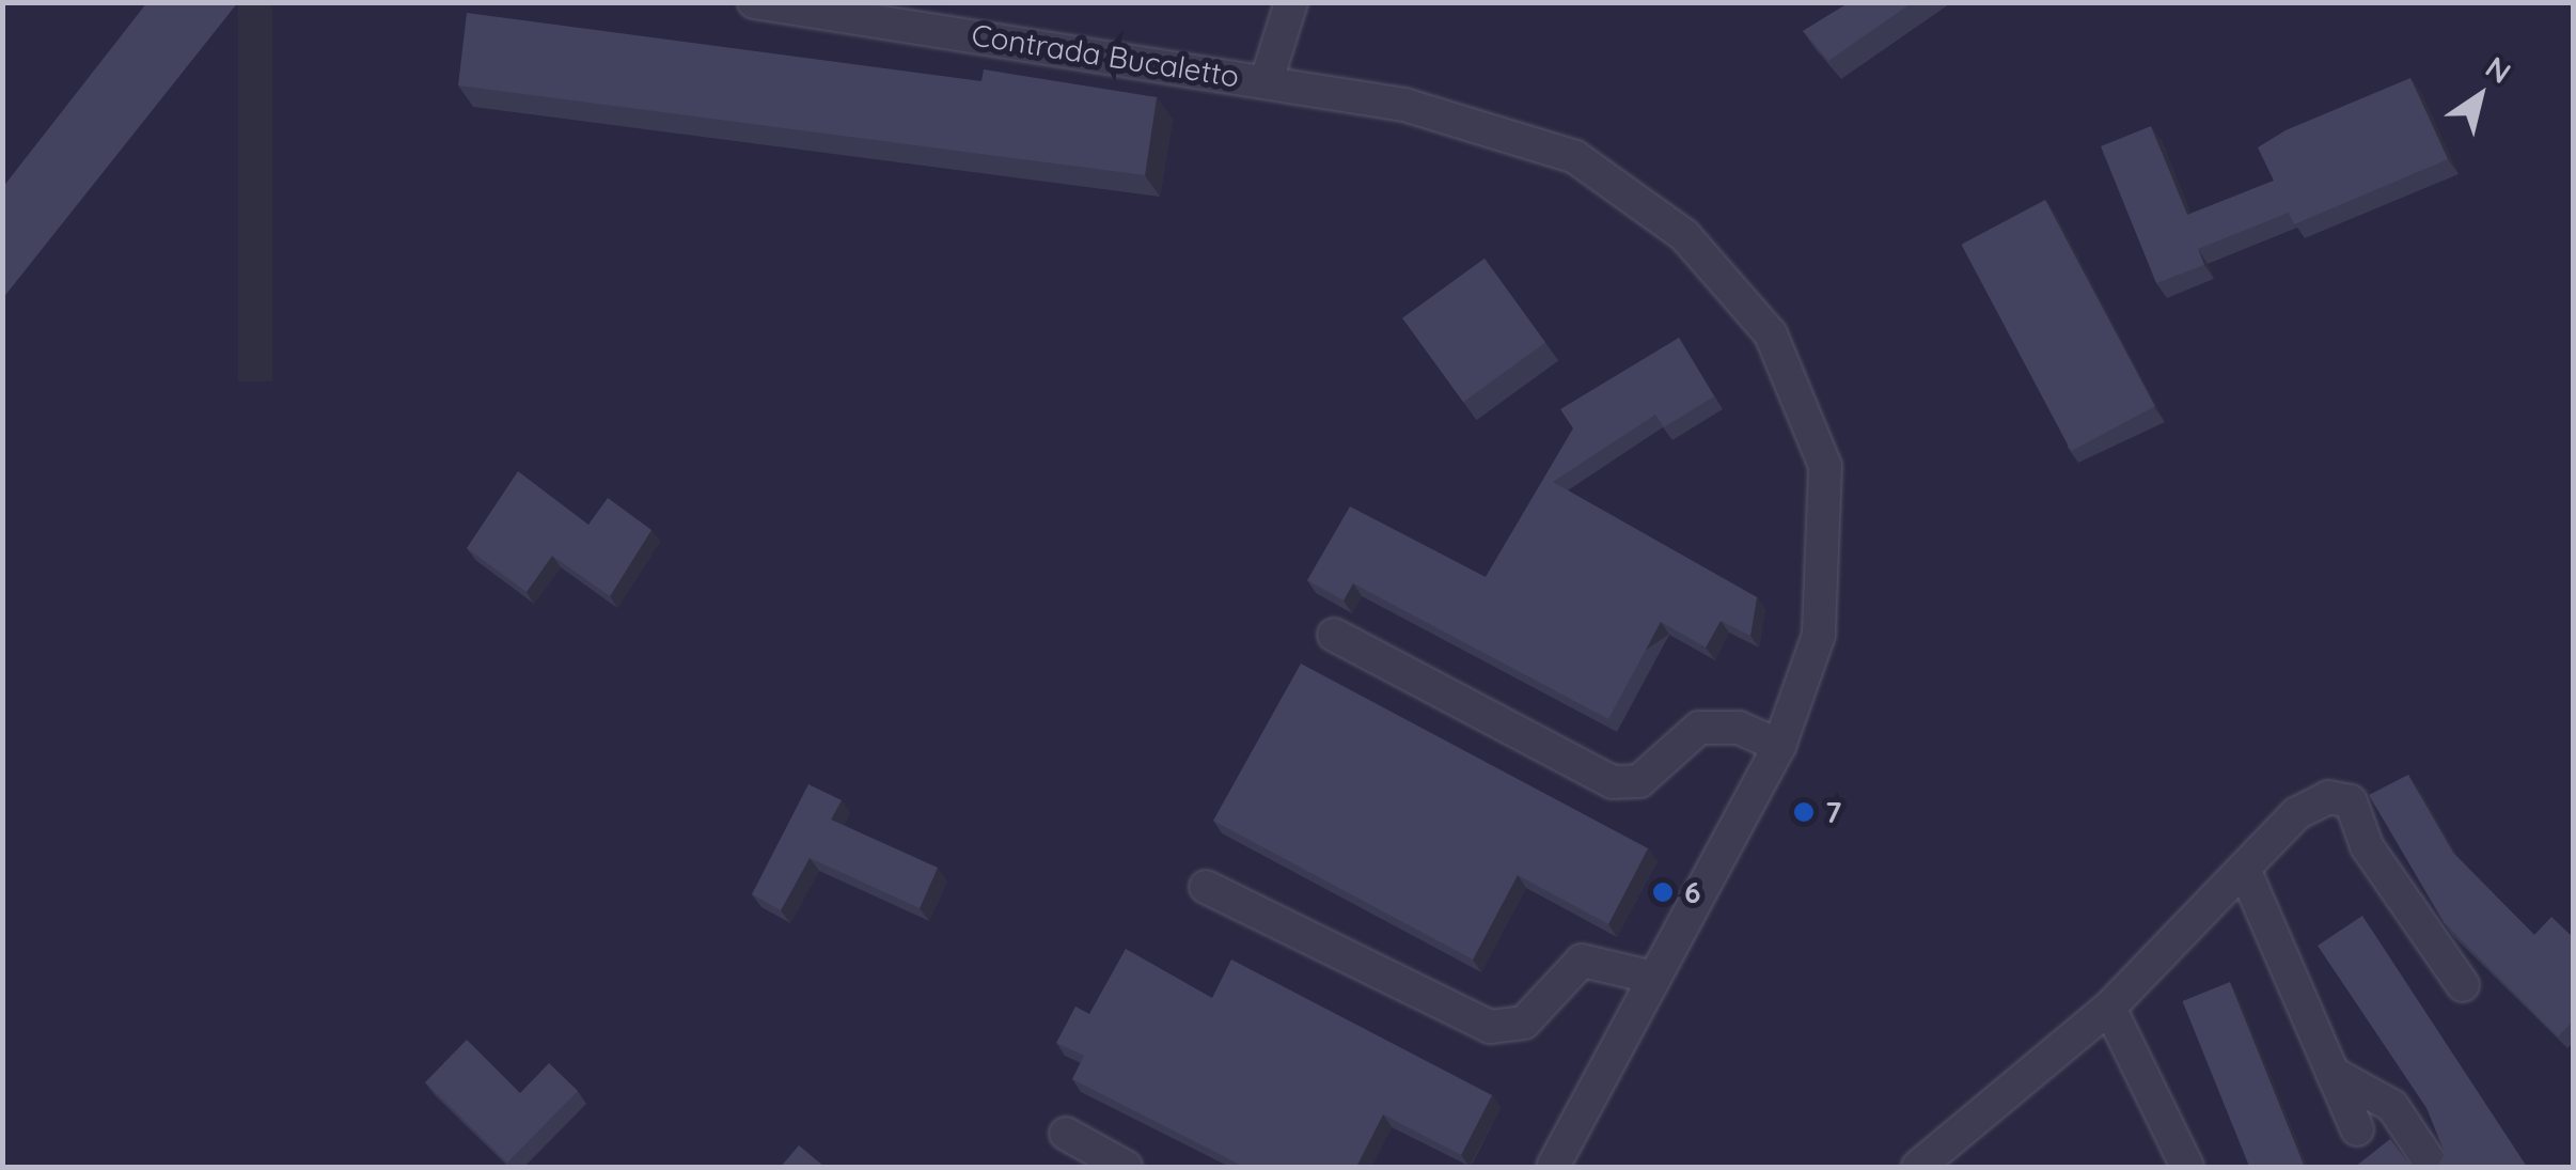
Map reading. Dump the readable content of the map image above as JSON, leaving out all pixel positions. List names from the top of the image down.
{
  "streets": {
    "street": ["Contrada Bucaletto"]
  },
  "places": ["7", "6"],
  "north": "top right"
}
